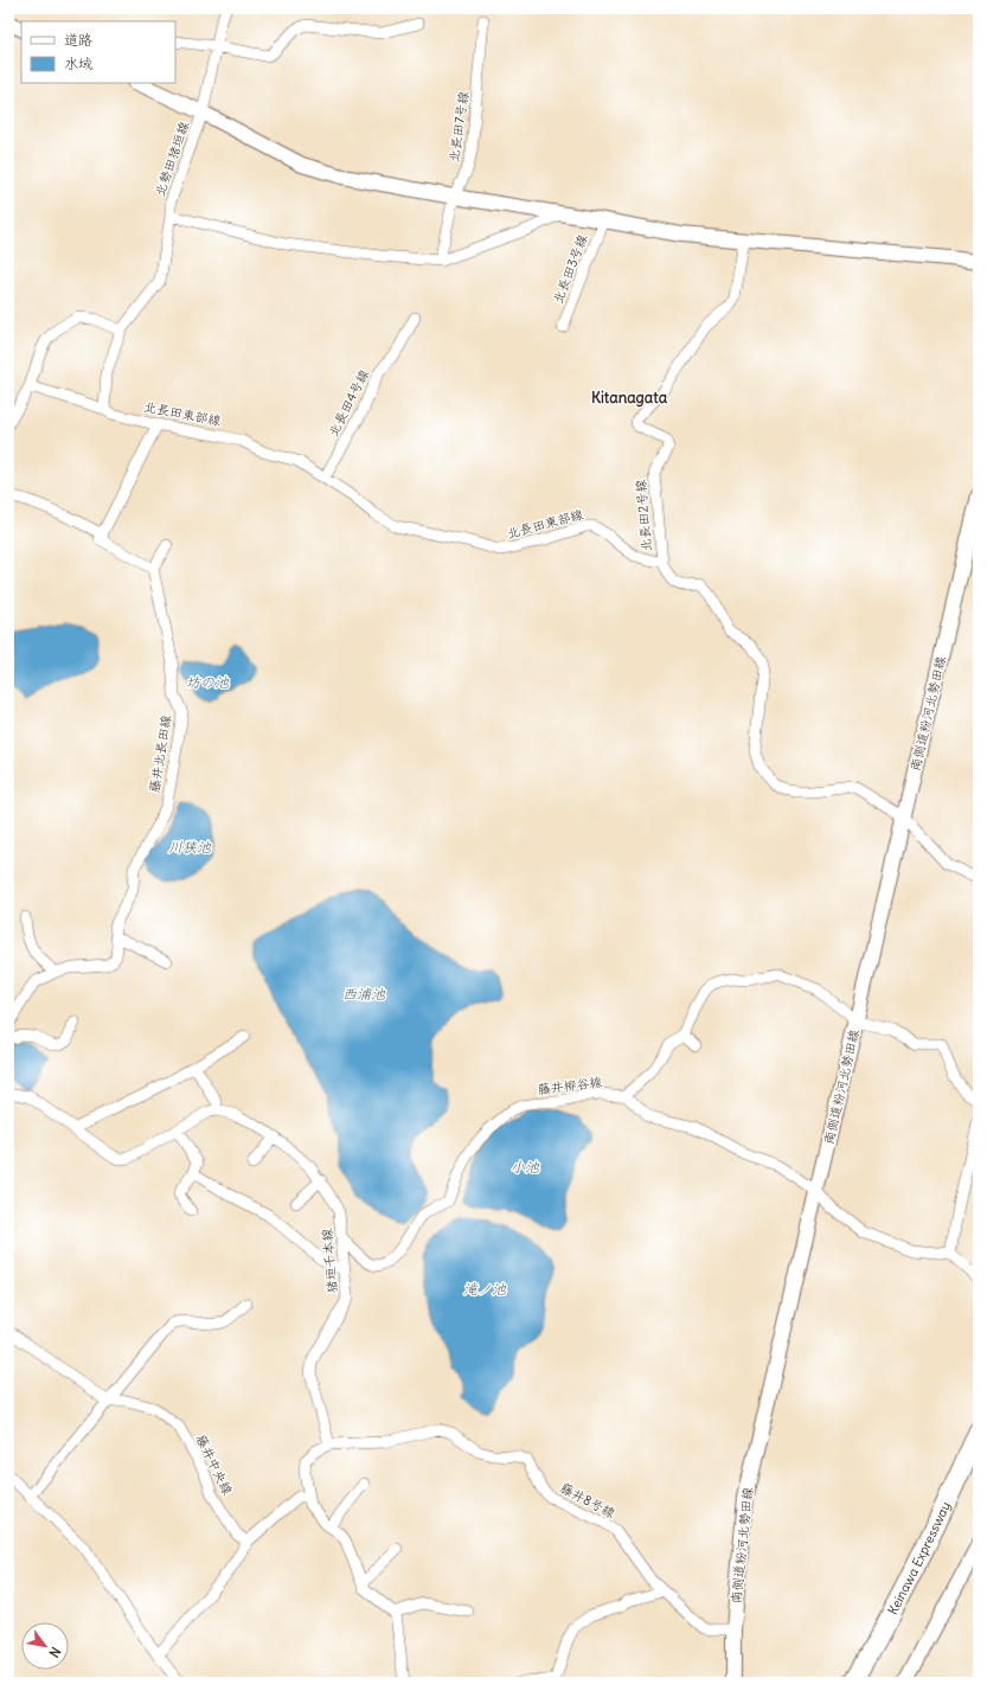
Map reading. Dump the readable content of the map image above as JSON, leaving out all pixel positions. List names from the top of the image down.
{
  "streets": {
    "highway": ["Keinawa Expressway"],
    "street": [
      "北長田7号線",
      "北勢田猪垣線",
      "北長田3号線",
      "北長田4号線",
      "北長田東部線",
      "北長田2号線",
      "南側道粉河北勢田線",
      "藤井北長田線",
      "藤井柳谷線",
      "猪垣千本線",
      "藤井中央線",
      "藤井8号線"
    ]
  },
  "crossings": [
    ["北長田4号線", "北長田東部線"],
    ["北長田東部線", "北長田2号線"],
    ["南側道粉河北勢田線", "藤井8号線"],
    ["藤井柳谷線", "猪垣千本線"],
    ["猪垣千本線", "藤井8号線"]
  ],
  "districts": ["Kitanagata"],
  "water": [
    "坊の池",
    "川狭池",
    "西浦池",
    "小池",
    "滝ノ池"
  ],
  "legend": ["道路", "水域"],
  "north": "bottom right"
}
